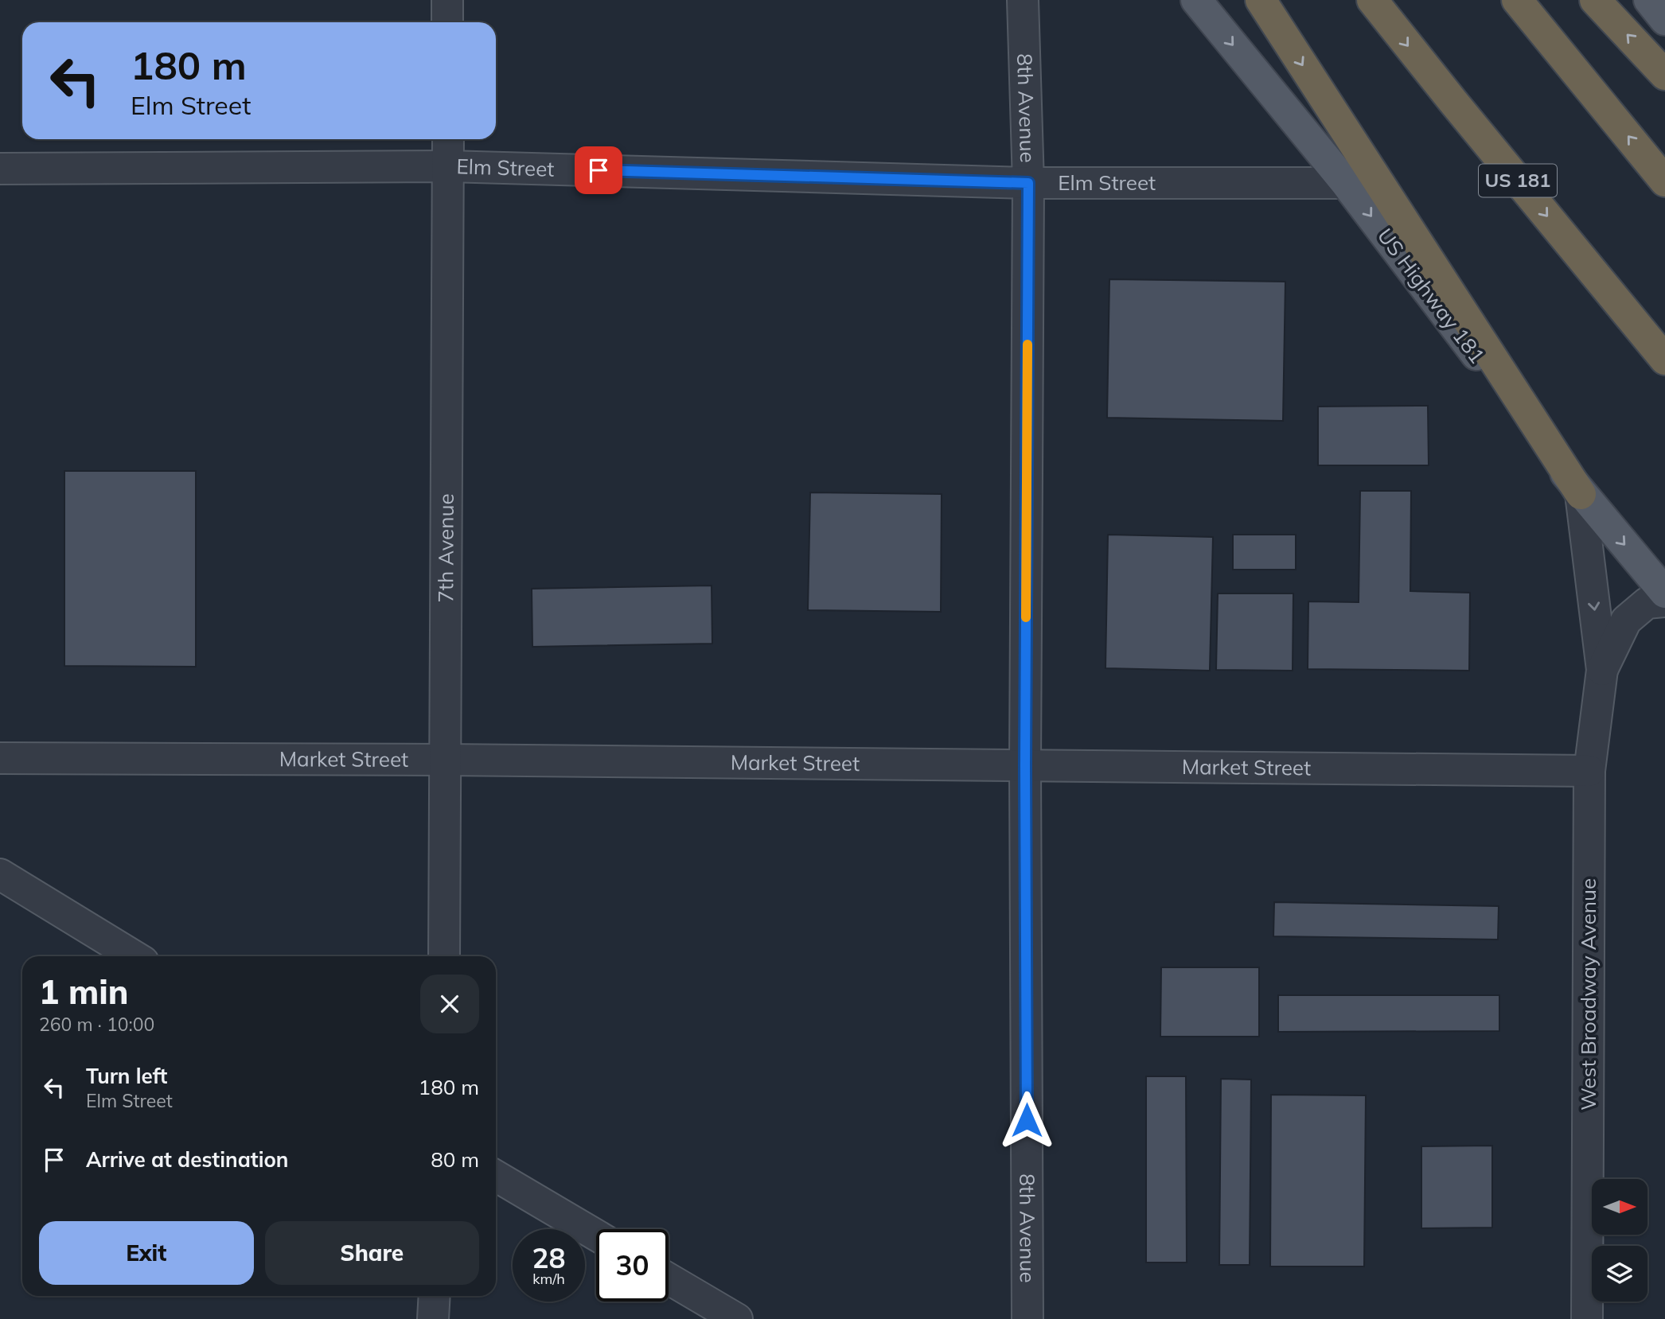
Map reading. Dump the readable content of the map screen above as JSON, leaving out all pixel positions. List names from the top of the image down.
{
  "streets": {
    "highway": ["US 181"],
    "main road": ["US Highway 181"],
    "street": [
      "8th Avenue",
      "Elm Street",
      "7th Avenue",
      "Market Street",
      "West Broadway Avenue"
    ]
  },
  "crossings": [
    ["8th Avenue", "Elm Street"],
    ["8th Avenue", "Market Street"],
    ["Elm Street", "US Highway 181"],
    ["Elm Street", "7th Avenue"],
    ["US Highway 181", "West Broadway Avenue"],
    ["7th Avenue", "Market Street"],
    ["Market Street", "West Broadway Avenue"]
  ],
  "one_way": ["US Highway 181"],
  "north": "right",
  "page": {
    "turn": ["180 m", "Elm Street"],
    "heading": ["1 min", "260 m · 10:00"],
    "list": [
      {
        "name": "Turn left",
        "note": "Elm Street",
        "value": "180 m"
      },
      {
        "name": "Arrive at destination",
        "value": "80 m"
      }
    ],
    "buttons": ["Exit", "Share"],
    "speed": "28 km/h",
    "limit": "30"
  }
}
